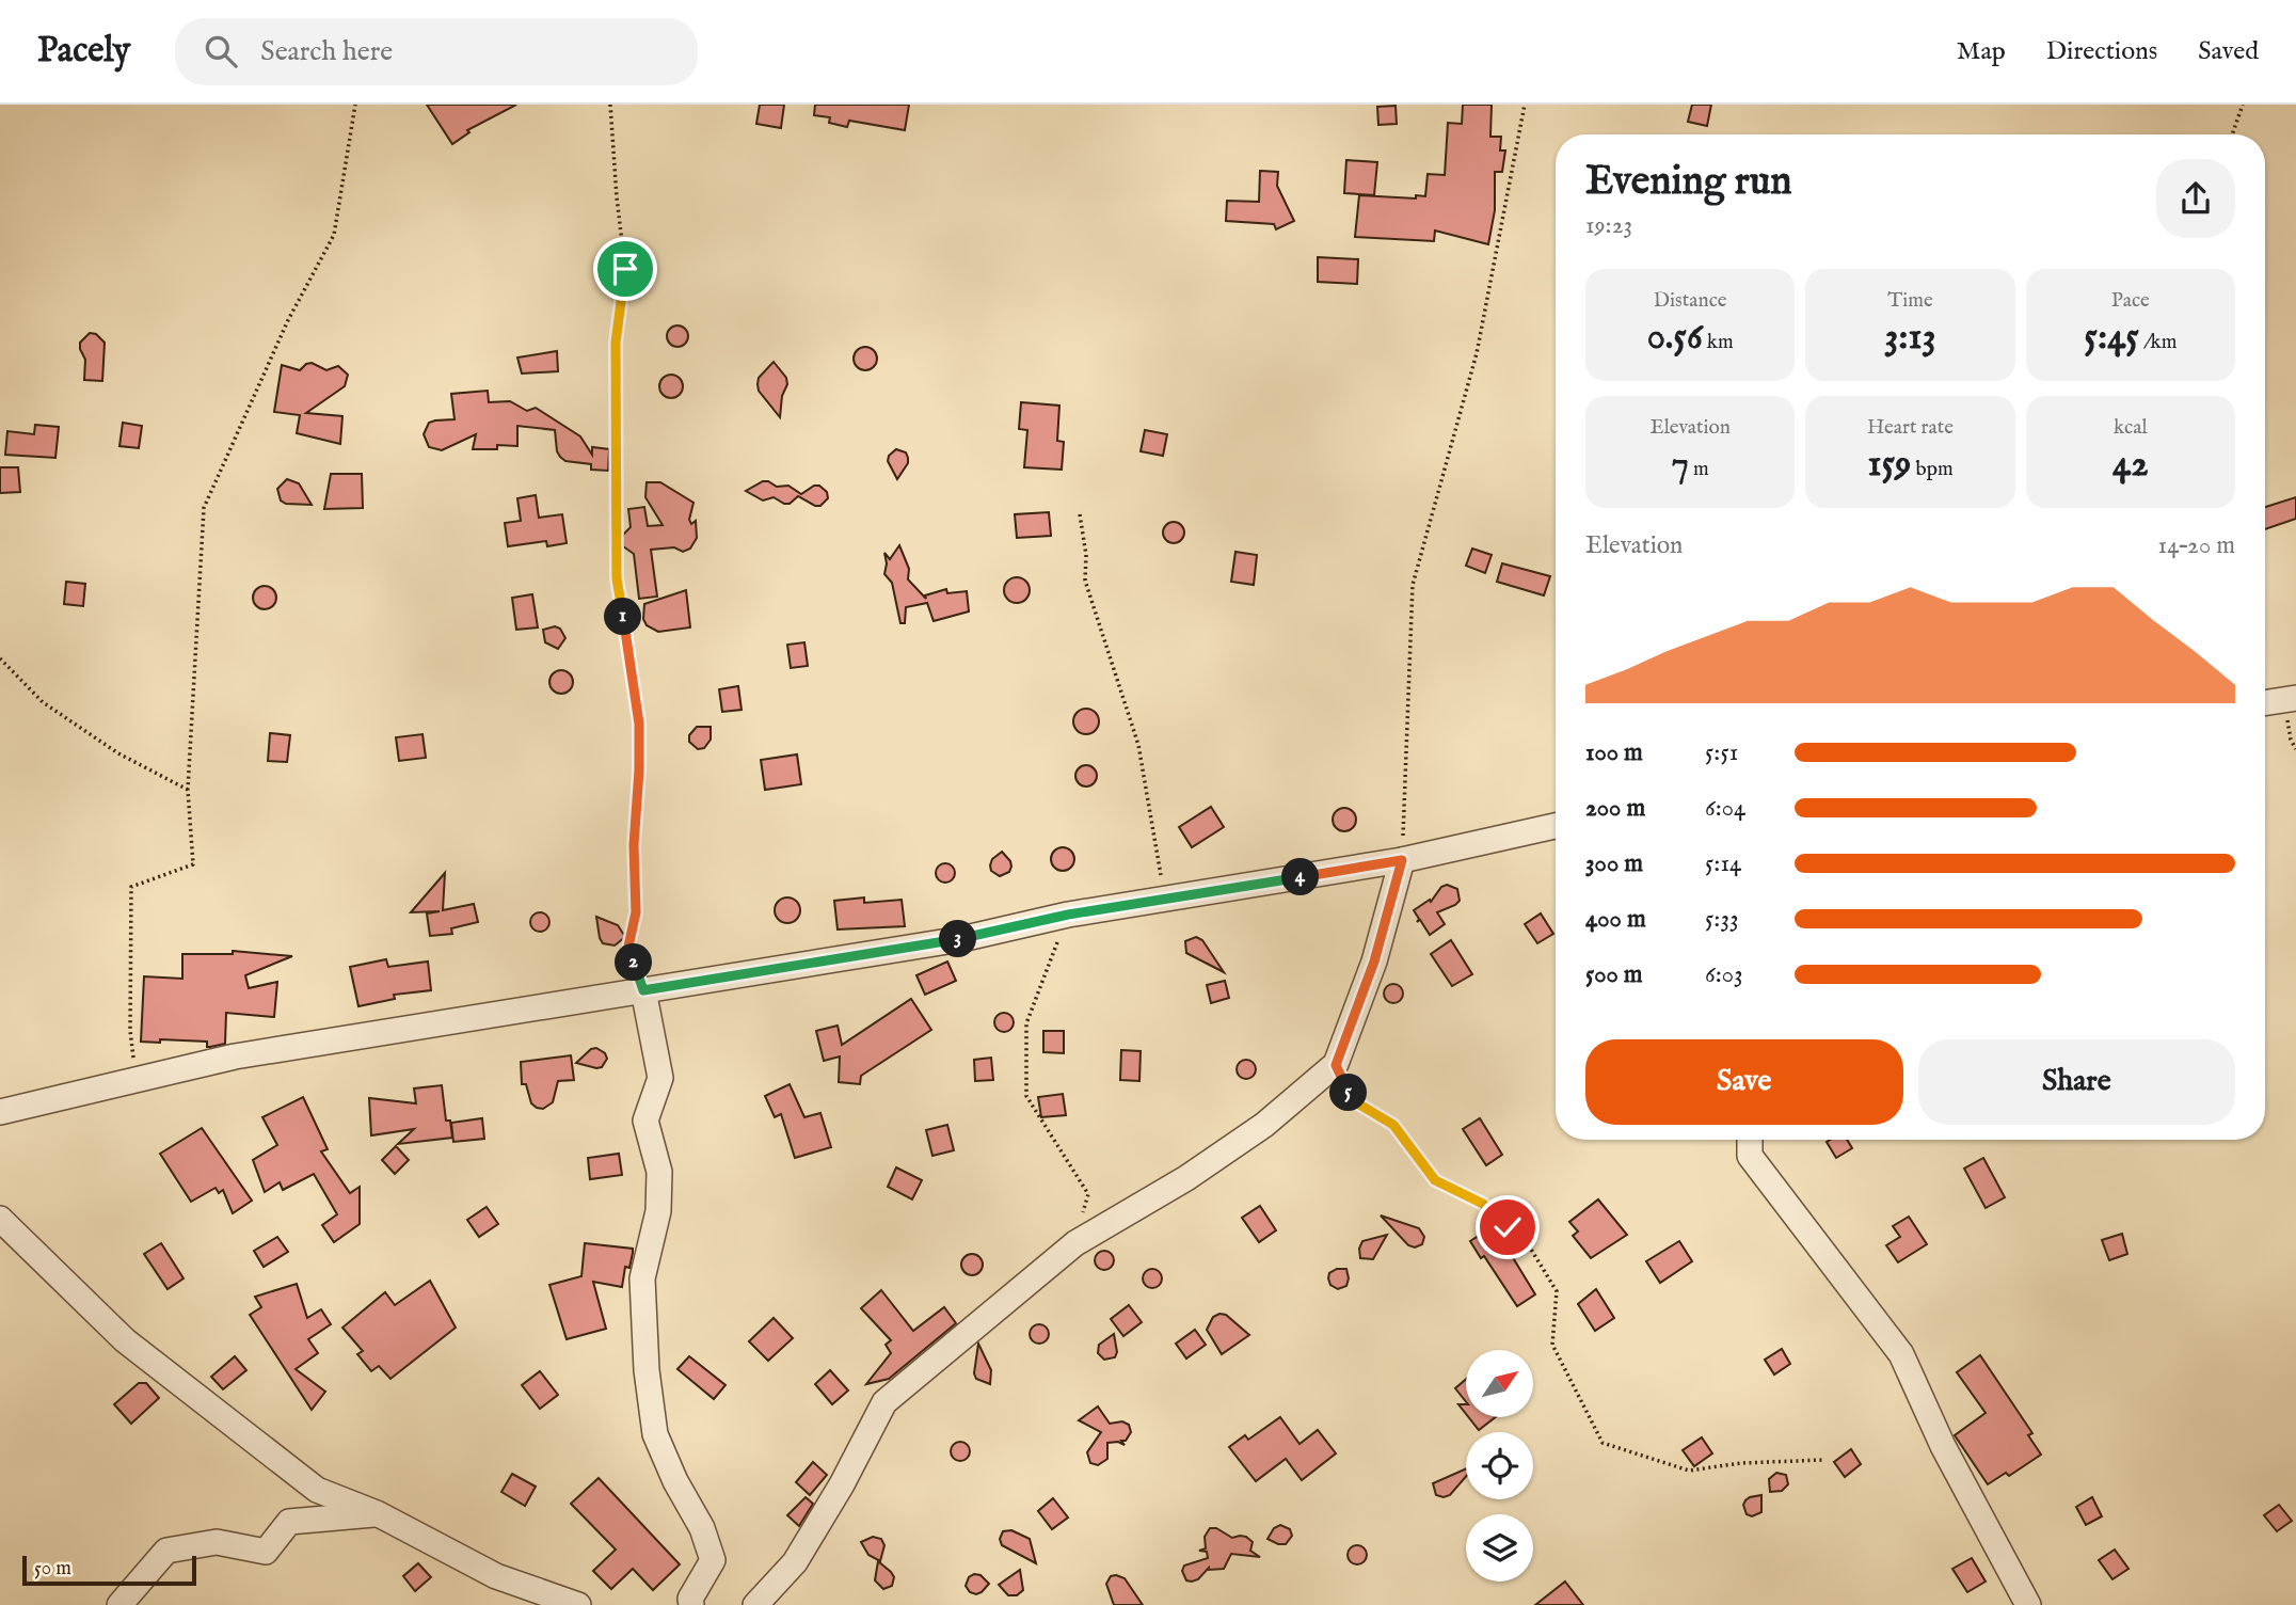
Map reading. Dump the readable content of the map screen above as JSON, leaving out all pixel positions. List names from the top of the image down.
{
  "scale_bar": "50 m",
  "north": "top right",
  "page": {
    "header": "Pacely",
    "search": "Search here",
    "nav": ["Map", "Directions", "Saved"],
    "heading": ["Evening run", "19:23"],
    "stats": [
      ["Distance", "0.56 km"],
      ["Time", "3:13"],
      ["Pace", "5:45 /km"],
      ["Elevation", "7 m"],
      ["Heart rate", "159 bpm"],
      ["kcal", "42"]
    ],
    "chart": ["Elevation", "14–20 m"],
    "pins": [
      "1",
      "4",
      "3",
      "2",
      "5"
    ],
    "list": [
      {
        "name": "100 m",
        "note": "5:51"
      },
      {
        "name": "200 m",
        "note": "6:04"
      },
      {
        "name": "300 m",
        "note": "5:14"
      },
      {
        "name": "400 m",
        "note": "5:33"
      },
      {
        "name": "500 m",
        "note": "6:03"
      }
    ],
    "buttons": ["Save", "Share"],
    "scale": "50 m"
  }
}
